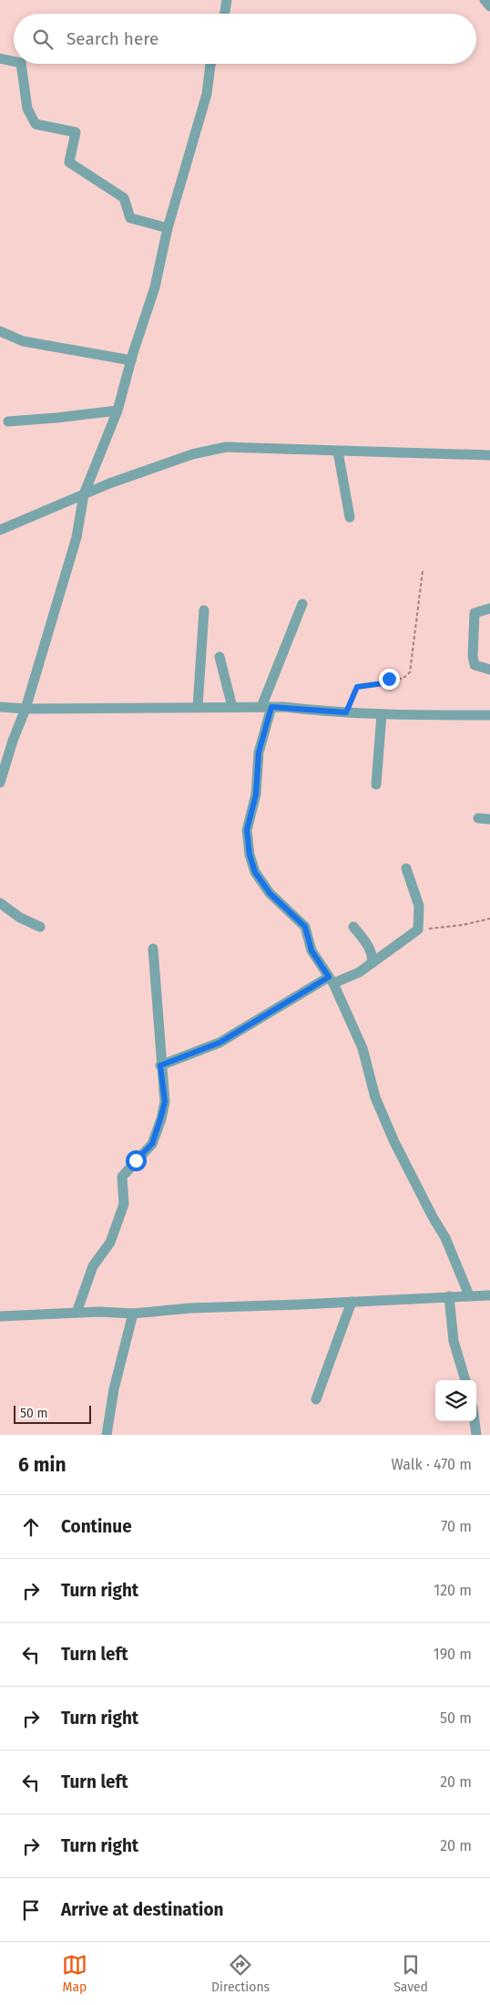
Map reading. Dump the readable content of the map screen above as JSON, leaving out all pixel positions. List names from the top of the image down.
{
  "scale_bar": "50 m",
  "page": {
    "search": "Search here",
    "scale": "50 m",
    "heading": ["6 min", "Walk · 470 m"],
    "list": [
      ["Continue", "70 m"],
      ["Turn right", "120 m"],
      ["Turn left", "190 m"],
      ["Turn right", "50 m"],
      ["Turn left", "20 m"],
      ["Turn right", "20 m"],
      "Arrive at destination"
    ],
    "nav": ["Map", "Directions", "Saved"]
  }
}
